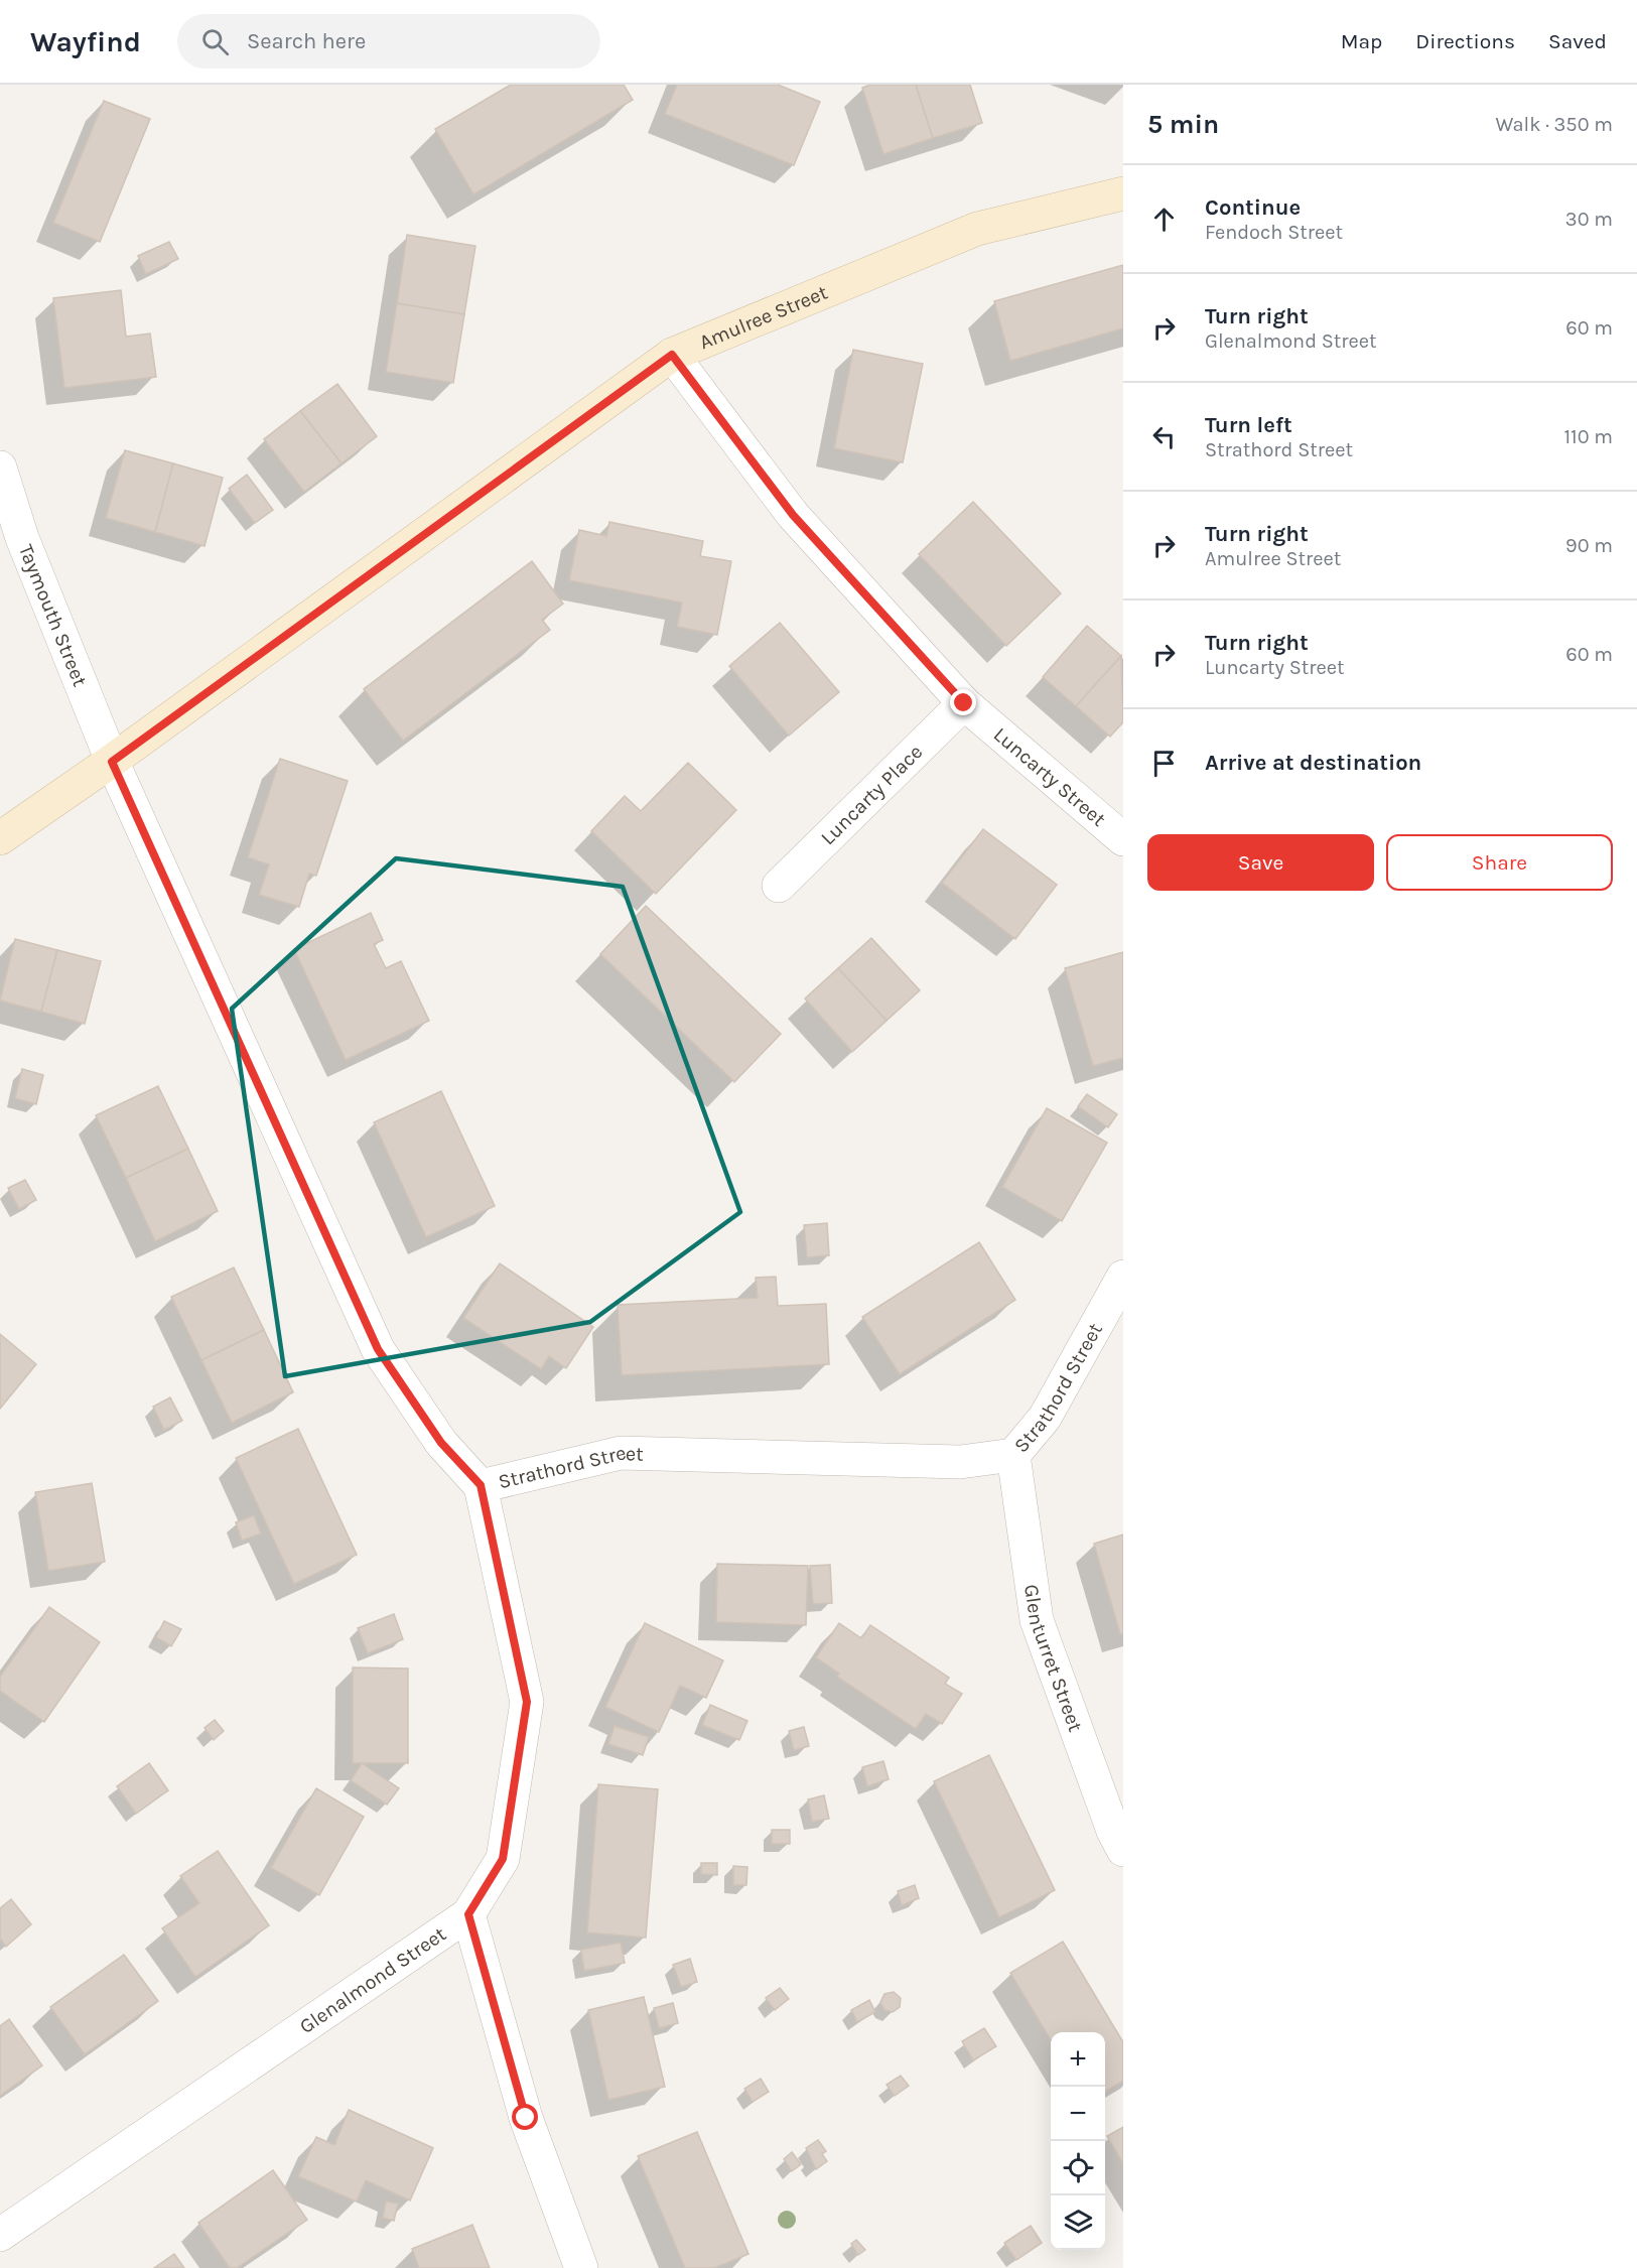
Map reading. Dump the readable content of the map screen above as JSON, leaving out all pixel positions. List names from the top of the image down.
{
  "streets": {
    "street": [
      "Amulree Street",
      "Taymouth Street",
      "Luncarty Street",
      "Luncarty Place",
      "Strathord Street",
      "Glenturret Street",
      "Glenalmond Street"
    ]
  },
  "crossings": [
    ["Amulree Street", "Taymouth Street"],
    ["Amulree Street", "Luncarty Street"],
    ["Amulree Street", "Strathord Street"],
    ["Taymouth Street", "Strathord Street"],
    ["Luncarty Street", "Luncarty Place"],
    ["Strathord Street", "Glenturret Street"],
    ["Strathord Street", "Glenalmond Street"]
  ],
  "page": {
    "header": "Wayfind",
    "search": "Search here",
    "nav": ["Map", "Directions", "Saved"],
    "heading": ["5 min", "Walk · 350 m"],
    "list": [
      ["Continue", "Fendoch Street", "30 m"],
      ["Turn right", "Glenalmond Street", "60 m"],
      ["Turn left", "Strathord Street", "110 m"],
      ["Turn right", "Amulree Street", "90 m"],
      ["Turn right", "Luncarty Street", "60 m"],
      "Arrive at destination"
    ],
    "buttons": ["Save", "Share"],
    "map_buttons": ["+", "−"]
  }
}
